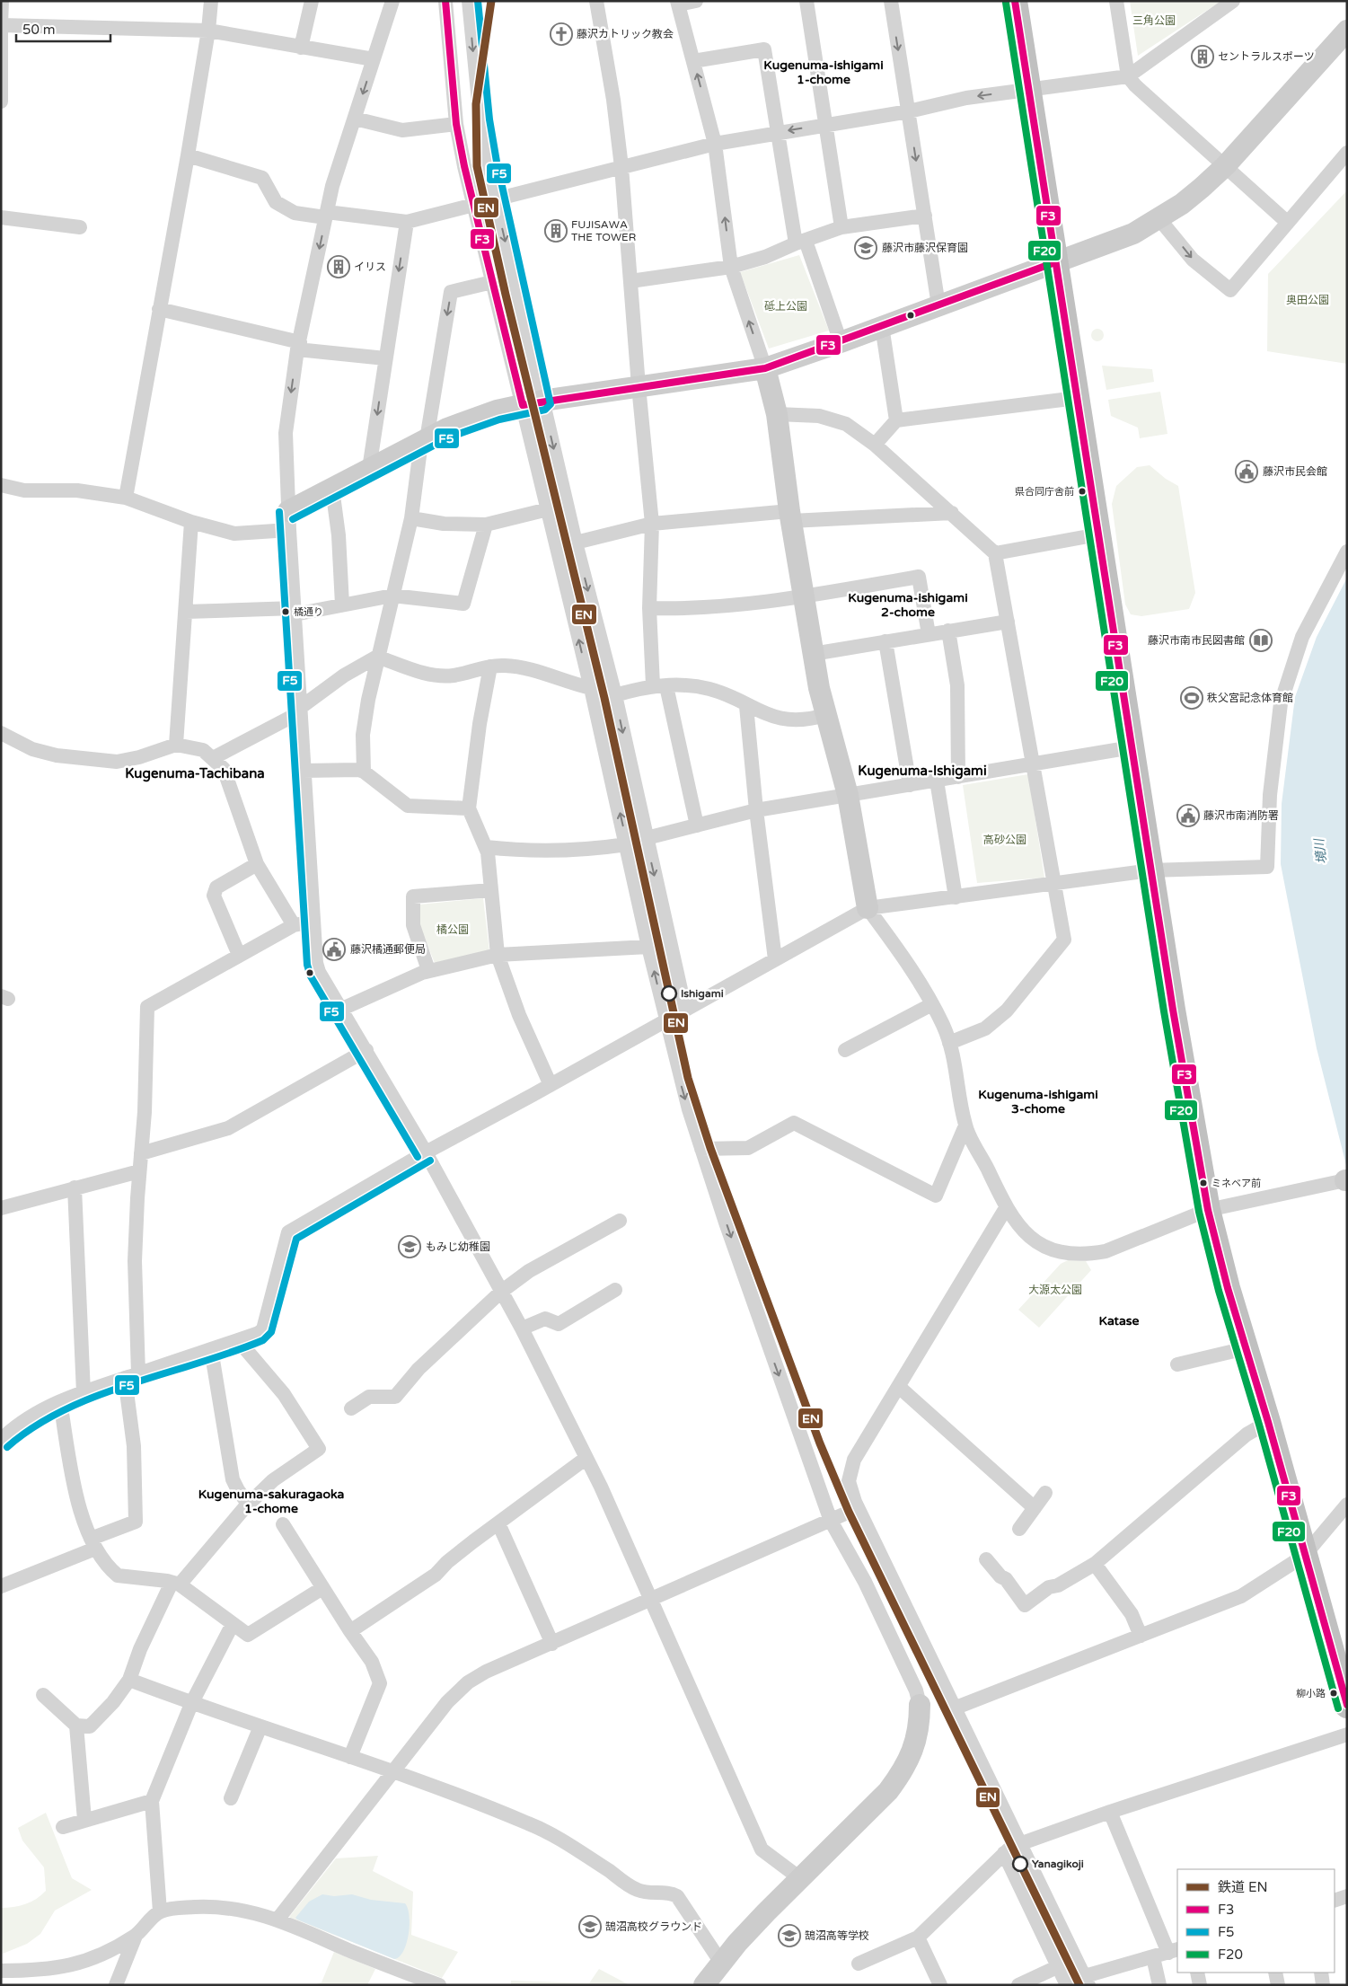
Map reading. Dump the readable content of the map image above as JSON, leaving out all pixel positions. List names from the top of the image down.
{
  "districts": [
    "Kugenuma-ishigami 1-chome",
    "Kugenuma-ishigami 2-chome",
    "Kugenuma-Ishigami",
    "Kugenuma-Tachibana",
    "Kugenuma-ishigami 3-chome",
    "Katase",
    "Kugenuma-sakuragaoka 1-chome"
  ],
  "water": ["境川"],
  "parks": [
    "三角公園",
    "奥田公園",
    "砥上公園",
    "高砂公園",
    "橘公園",
    "大源太公園"
  ],
  "places": {
    "church": ["藤沢カトリック教会"],
    "building": ["セントラルスポーツ", "FUJISAWA THE TOWER", "イリス"],
    "school or university": [
      "藤沢市藤沢保育園",
      "もみじ幼稚園",
      "鵠沼高校グラウンド",
      "鵠沼高等学校"
    ],
    "public building": ["藤沢市民会館", "藤沢市南消防署", "藤沢橘通郵便局"],
    "other": [
      "県合同庁舎前",
      "橘通り",
      "Ishigami",
      "ミネベア前",
      "柳小路",
      "Yanagikoji"
    ],
    "library": ["藤沢市南市民図書館"],
    "sports": ["秩父宮記念体育館"]
  },
  "lines": [
    "rail line EN",
    "transit line F3",
    "transit line F5",
    "transit line F20"
  ],
  "legend": [
    "鉄道 EN",
    "F3",
    "F5",
    "F20"
  ],
  "scale_bar": "50 m"
}
